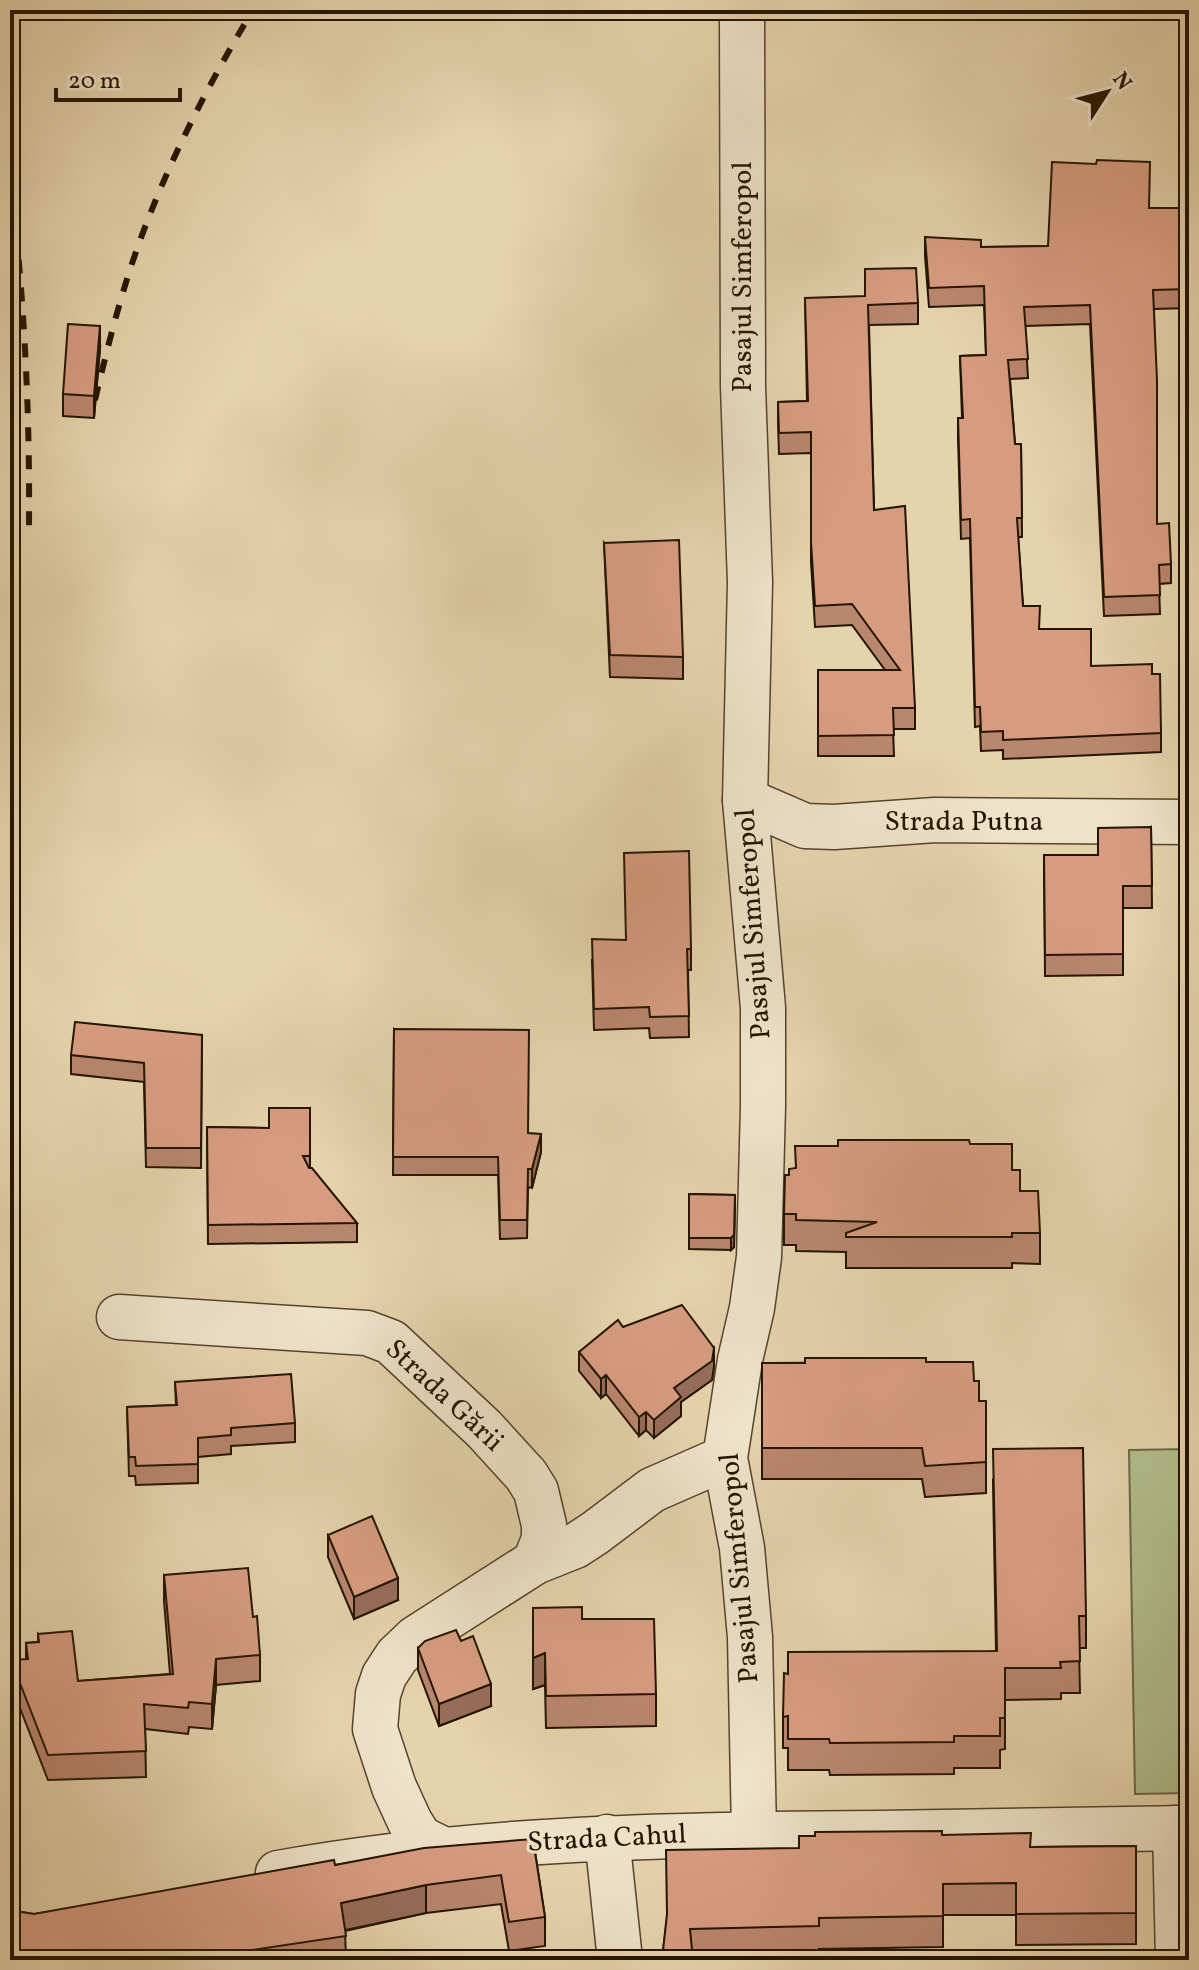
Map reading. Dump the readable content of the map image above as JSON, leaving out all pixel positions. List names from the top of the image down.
{
  "streets": {
    "street": [
      "Pasajul Simferopol",
      "Strada Putna",
      "Strada Gării",
      "Strada Cahul"
    ]
  },
  "crossings": [
    ["Pasajul Simferopol", "Strada Putna"],
    ["Pasajul Simferopol", "Strada Cahul"]
  ],
  "scale_bar": "20 m",
  "north": "top right"
}
